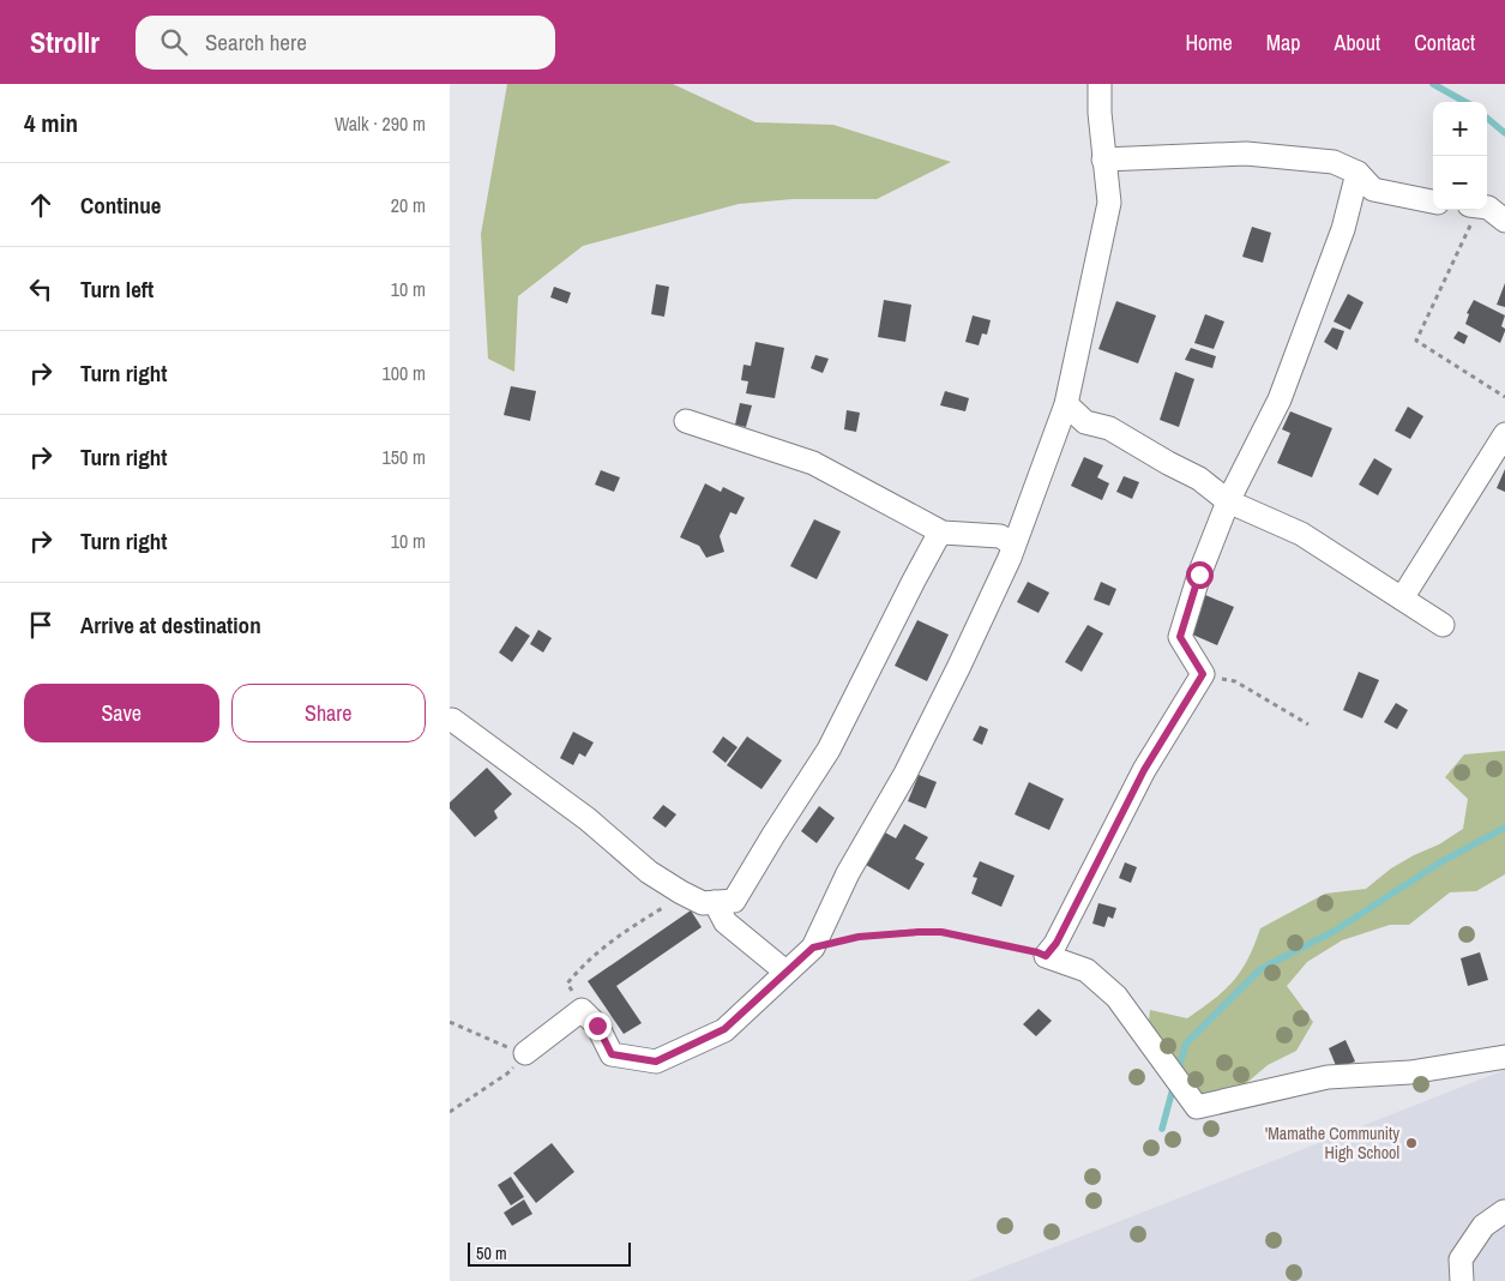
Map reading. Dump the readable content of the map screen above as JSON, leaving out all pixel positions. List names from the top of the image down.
{
  "places": ["'Mamathe Community High School"],
  "scale_bar": "50 m",
  "page": {
    "header": "Strollr",
    "search": "Search here",
    "nav": [
      "Home",
      "Map",
      "About",
      "Contact"
    ],
    "heading": ["4 min", "Walk · 290 m"],
    "map_buttons": ["+", "−"],
    "list": [
      ["Continue", "20 m"],
      ["Turn left", "10 m"],
      ["Turn right", "100 m"],
      ["Turn right", "150 m"],
      ["Turn right", "10 m"],
      "Arrive at destination"
    ],
    "buttons": ["Save", "Share"],
    "scale": "50 m"
  }
}
